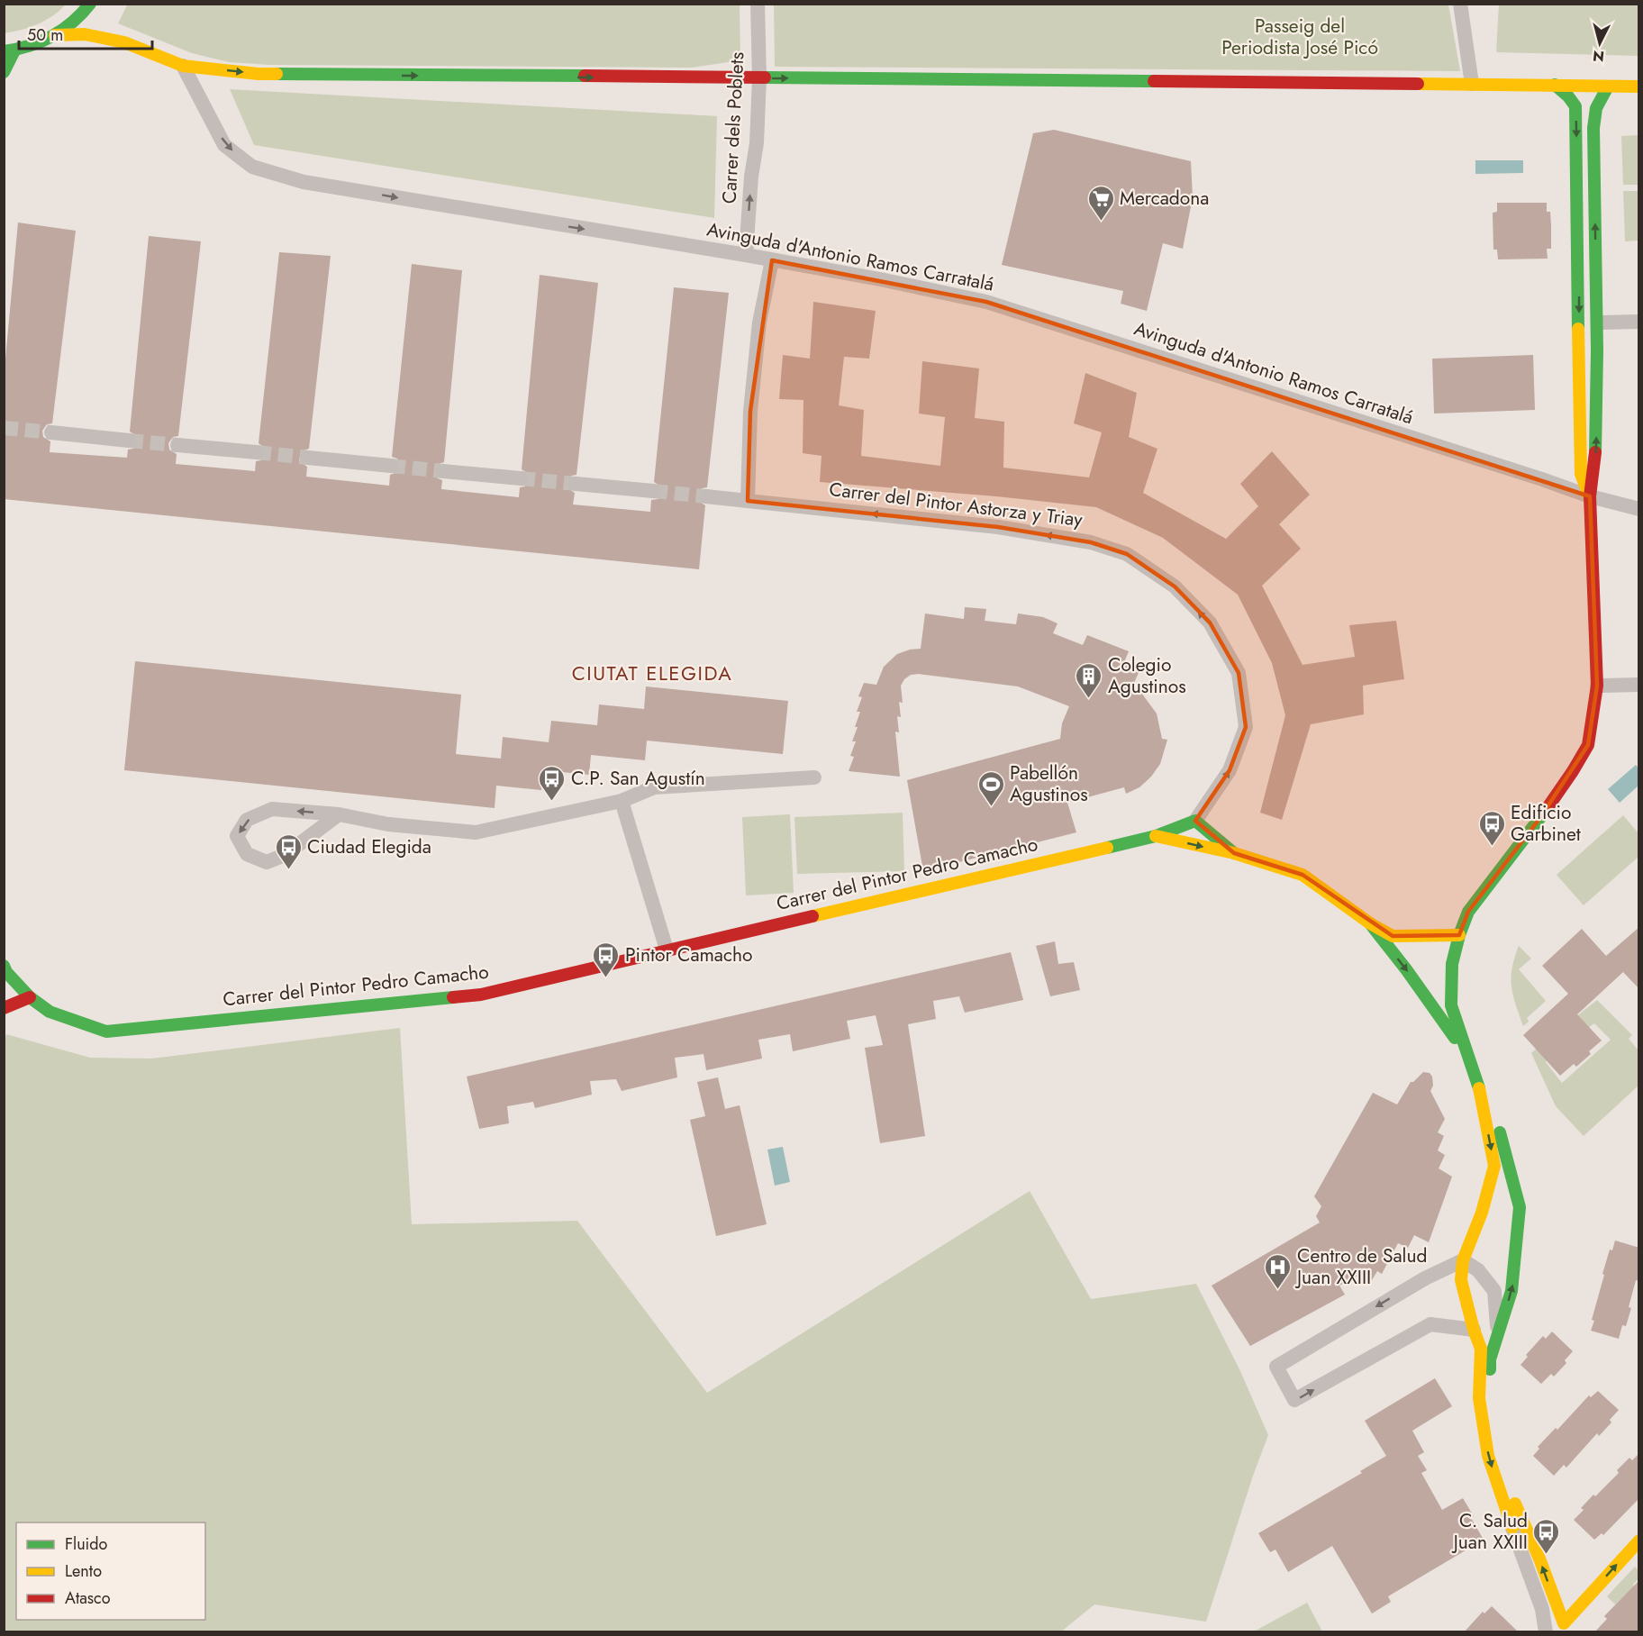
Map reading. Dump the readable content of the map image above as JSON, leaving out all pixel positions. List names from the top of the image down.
{
  "streets": {
    "street": [
      "Carrer dels Poblets",
      "Avinguda d'Antonio Ramos Carratalá",
      "Carrer del Pintor Astorza y Triay",
      "Carrer del Pintor Pedro Camacho"
    ]
  },
  "crossings": [
    ["Carrer dels Poblets", "Avinguda d'Antonio Ramos Carratalá"]
  ],
  "one_way": ["Carrer dels Poblets"],
  "districts": ["CIUTAT ELEGIDA"],
  "parks": ["Passeig del Periodista José Picó"],
  "places": {
    "supermarket": ["Mercadona"],
    "building": ["Colegio Agustinos"],
    "bus stop": [
      "C.P. San Agustín",
      "Edificio Garbinet",
      "Ciudad Elegida",
      "Pintor Camacho",
      "C. Salud Juan XXIII"
    ],
    "sports": ["Pabellón Agustinos"],
    "hospital": ["Centro de Salud Juan XXIII"]
  },
  "legend": ["Fluido", "Lento", "Atasco"],
  "scale_bar": "50 m",
  "north": "bottom"
}
